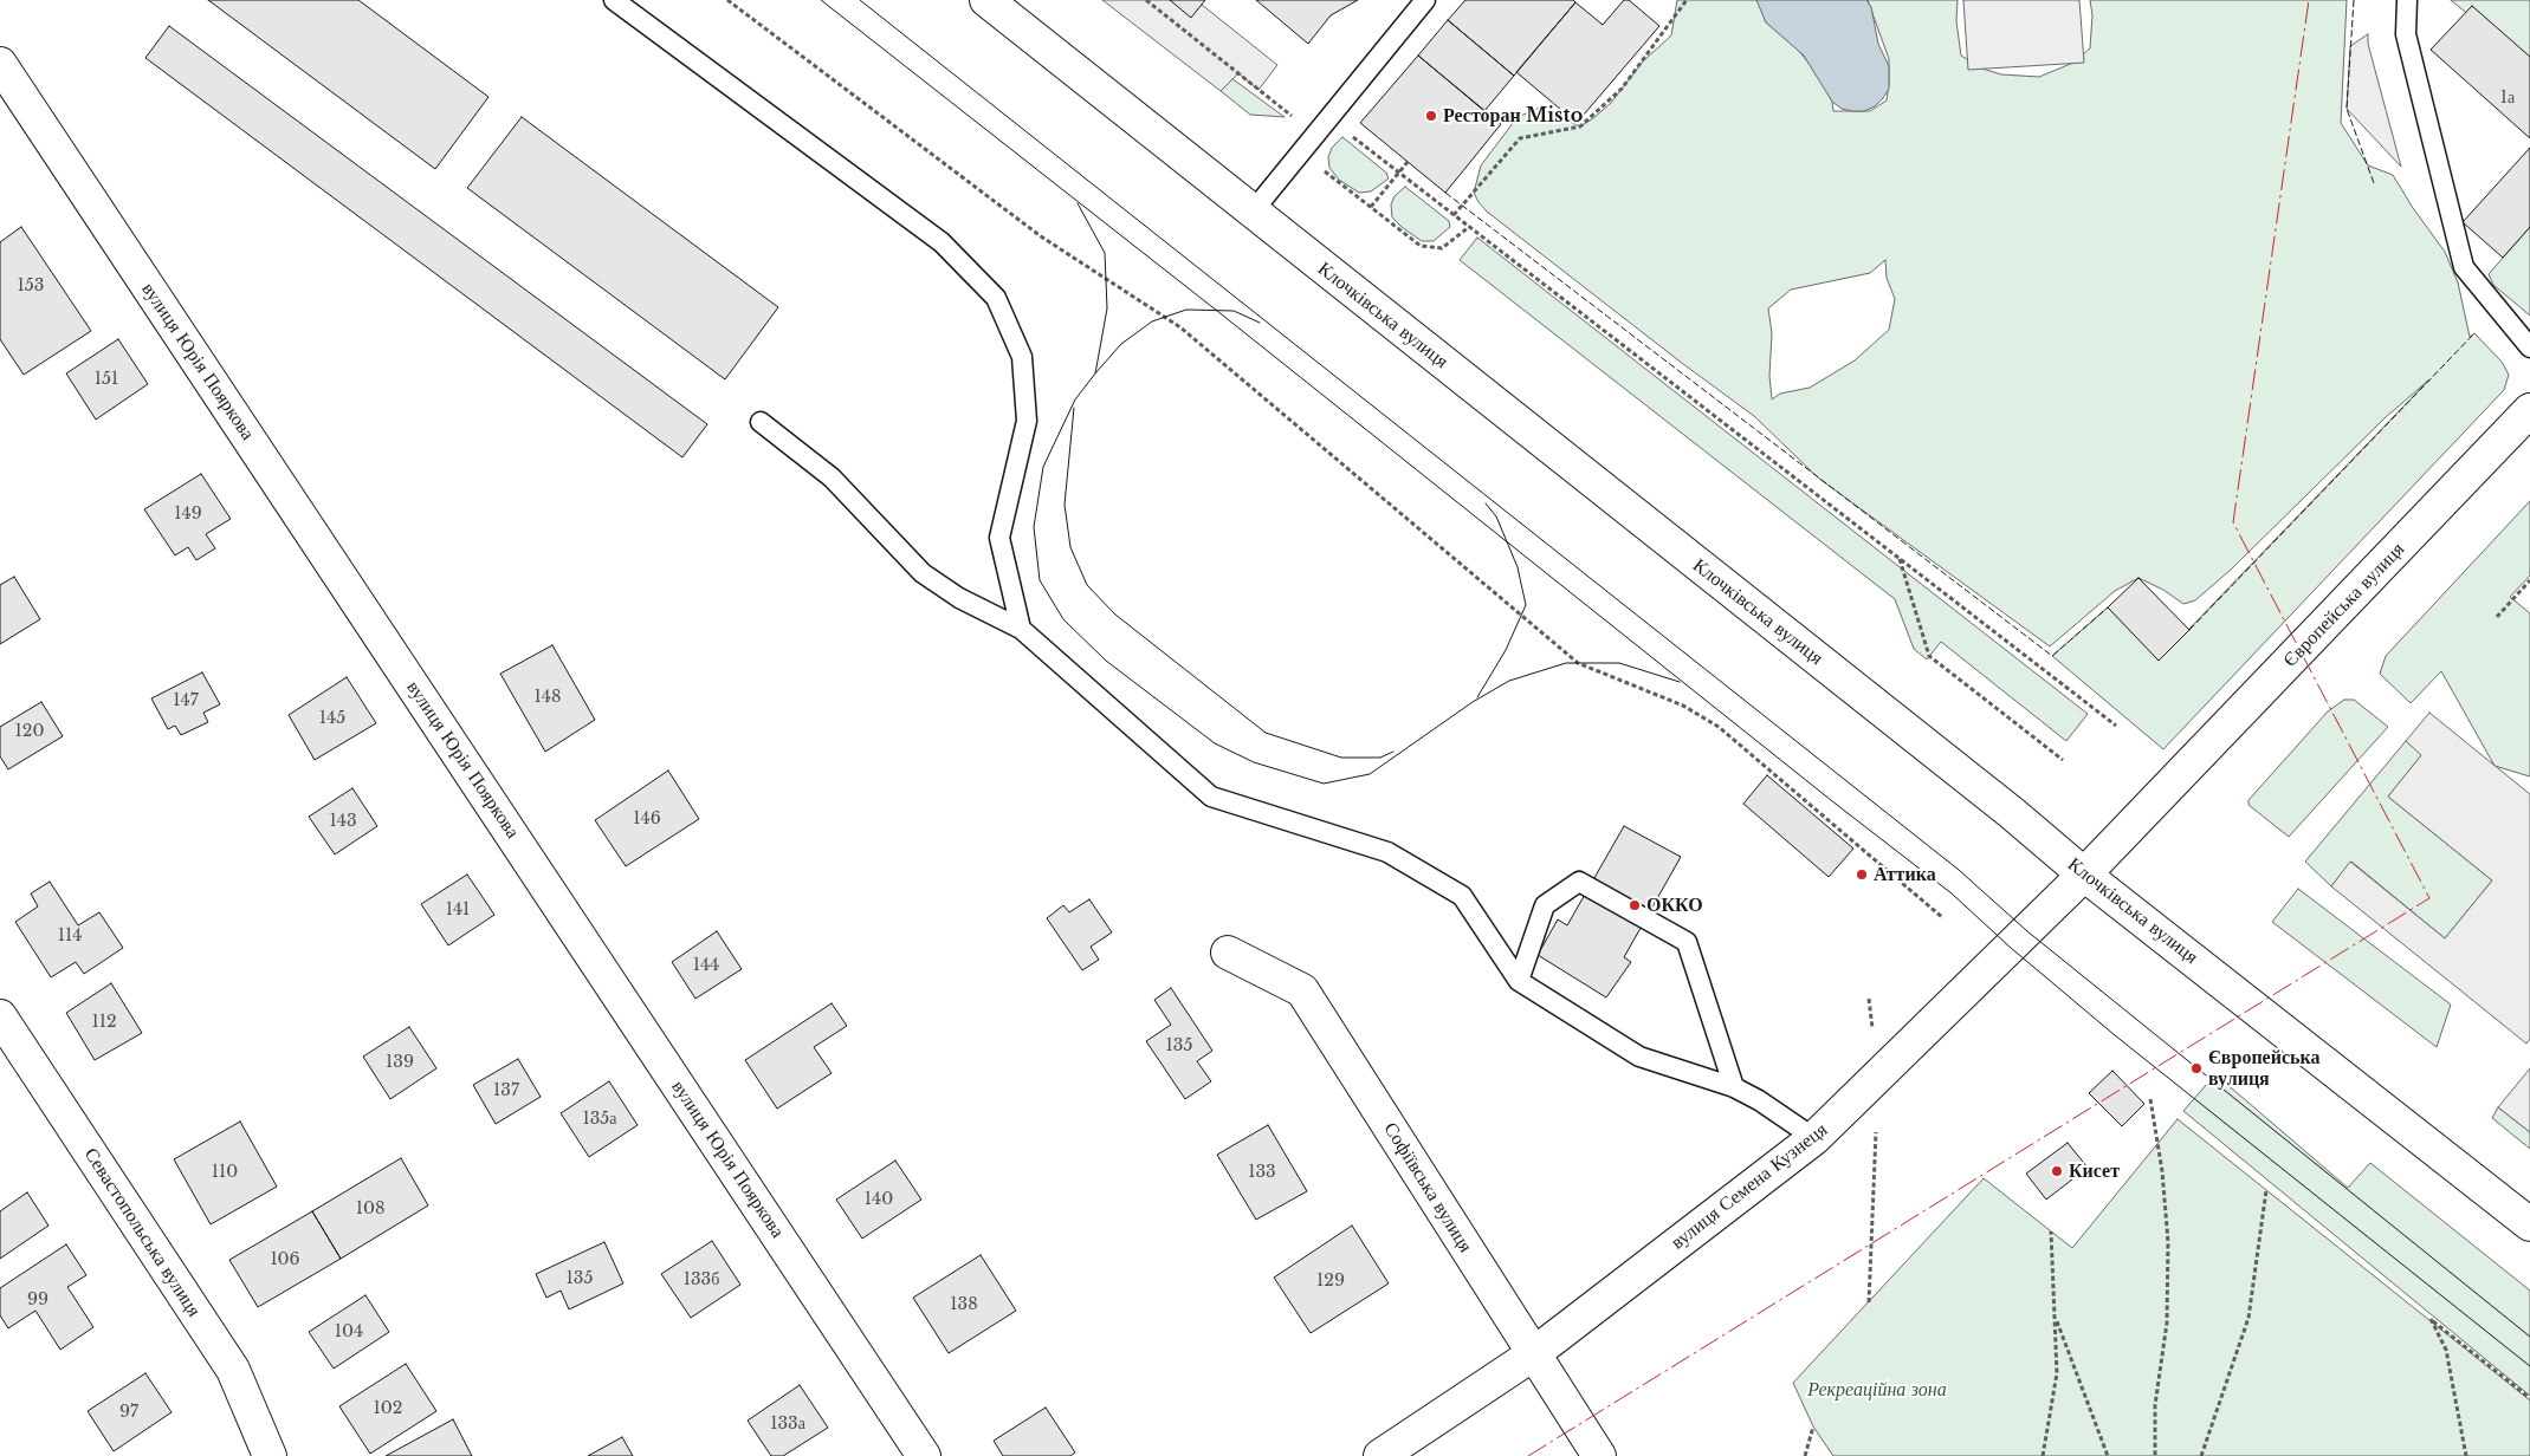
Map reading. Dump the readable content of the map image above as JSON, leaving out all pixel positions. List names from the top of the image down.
{
  "streets": {
    "street": [
      "Клочківська вулиця",
      "вулиця Юрія Пояркова",
      "Європейська вулиця",
      "вулиця Семена Кузнеця",
      "Софіївська вулиця",
      "Севастопольська вулиця"
    ]
  },
  "crossings": [
    ["Клочківська вулиця", "Європейська вулиця"],
    ["Клочківська вулиця", "вулиця Семена Кузнеця"],
    ["Європейська вулиця", "вулиця Семена Кузнеця"],
    ["вулиця Семена Кузнеця", "Софіївська вулиця"]
  ],
  "parks": ["Рекреаційна зона"],
  "places": [
    "Ресторан Misto",
    "Аттика",
    "ОККО",
    "Європейська вулиця",
    "Кисет"
  ],
  "house_numbers": [
    "1а",
    "153",
    "151",
    "149",
    "148",
    "147",
    "145",
    "120",
    "146",
    "143",
    "141",
    "114",
    "144",
    "112",
    "135",
    "139",
    "137",
    "135а",
    "110",
    "133",
    "140",
    "108",
    "106",
    "135",
    "133б",
    "129",
    "99",
    "138",
    "104",
    "102",
    "97",
    "133а"
  ]
}
